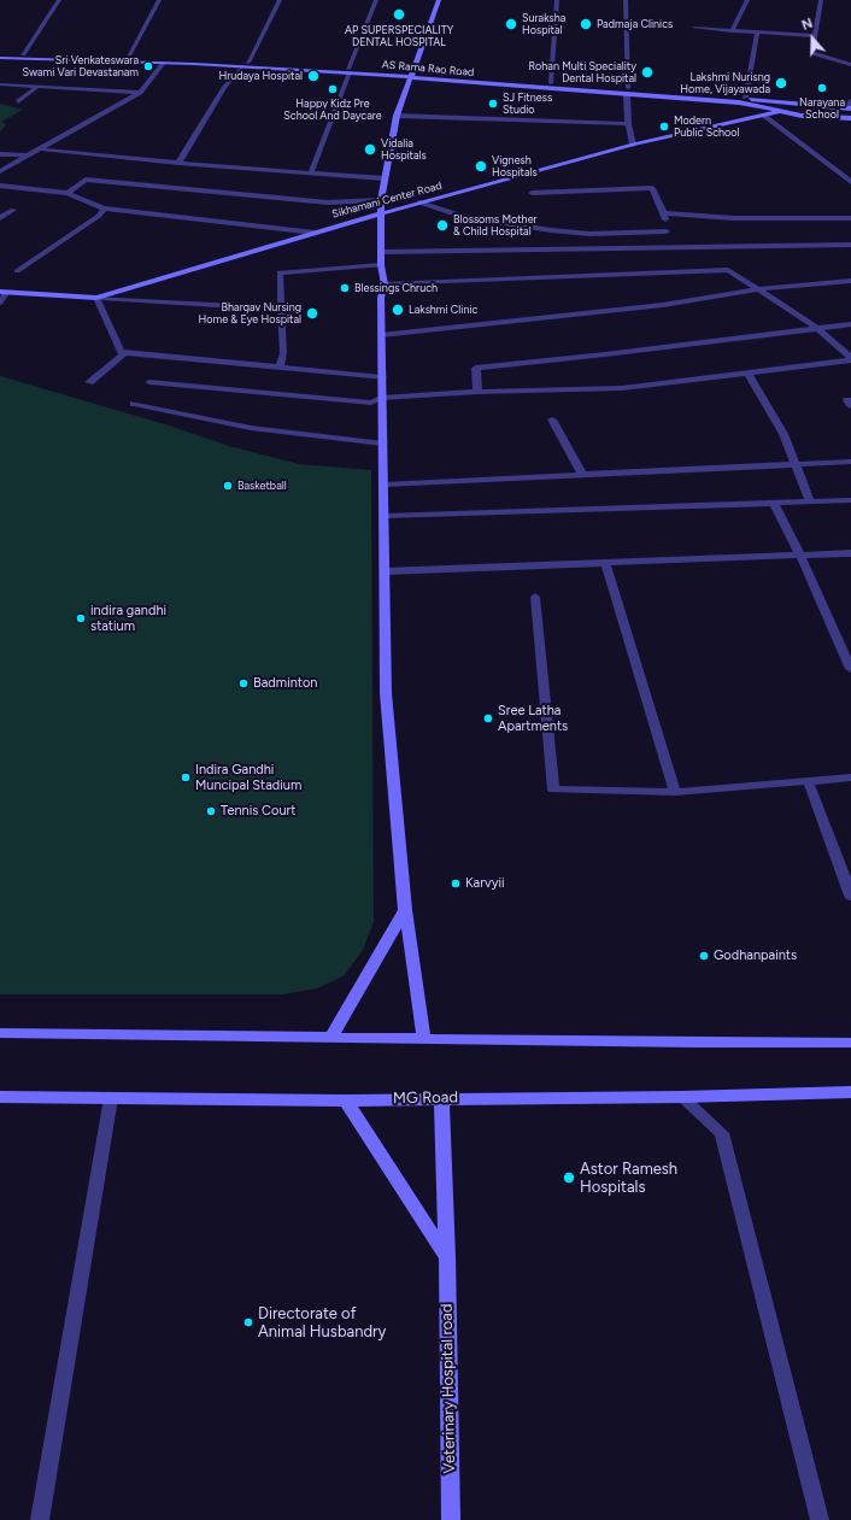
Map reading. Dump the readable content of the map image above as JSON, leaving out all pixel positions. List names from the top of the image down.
{
  "streets": {
    "street": [
      "AS Rama Rao Road",
      "Sikhamani Center Road",
      "MG Road",
      "Veterinary Hospital road"
    ]
  },
  "crossings": [
    ["AS Rama Rao Road", "Sikhamani Center Road"],
    ["MG Road", "Veterinary Hospital road"]
  ],
  "places": [
    "AP SUPERSPECIALITY DENTAL HOSPITAL",
    "Suraksha Hospital",
    "Padmaja Clinics",
    "Sri Venkateswara Swami Vari Devastanam",
    "Rohan Multi Speciality Dental Hospital",
    "Hrudaya Hospital",
    "Lakshmi Nurisng Home, Vijayawada",
    "Narayana School",
    "Happy Kidz Pre School And Daycare",
    "SJ Fitness Studio",
    "Modern Public School",
    "Vidalia Hospitals",
    "Vignesh Hospitals",
    "Blossoms Mother & Child Hospital",
    "Blessings Chruch",
    "Lakshmi Clinic",
    "Bhargav Nursing Home & Eye Hospital",
    "Basketball",
    "indira gandhi statium",
    "Badminton",
    "Sree Latha Apartments",
    "Indira Gandhi Muncipal Stadium",
    "Tennis Court",
    "Karvyii",
    "Godhanpaints",
    "Astor Ramesh Hospitals",
    "Directorate of Animal Husbandry"
  ],
  "north": "top"
}
